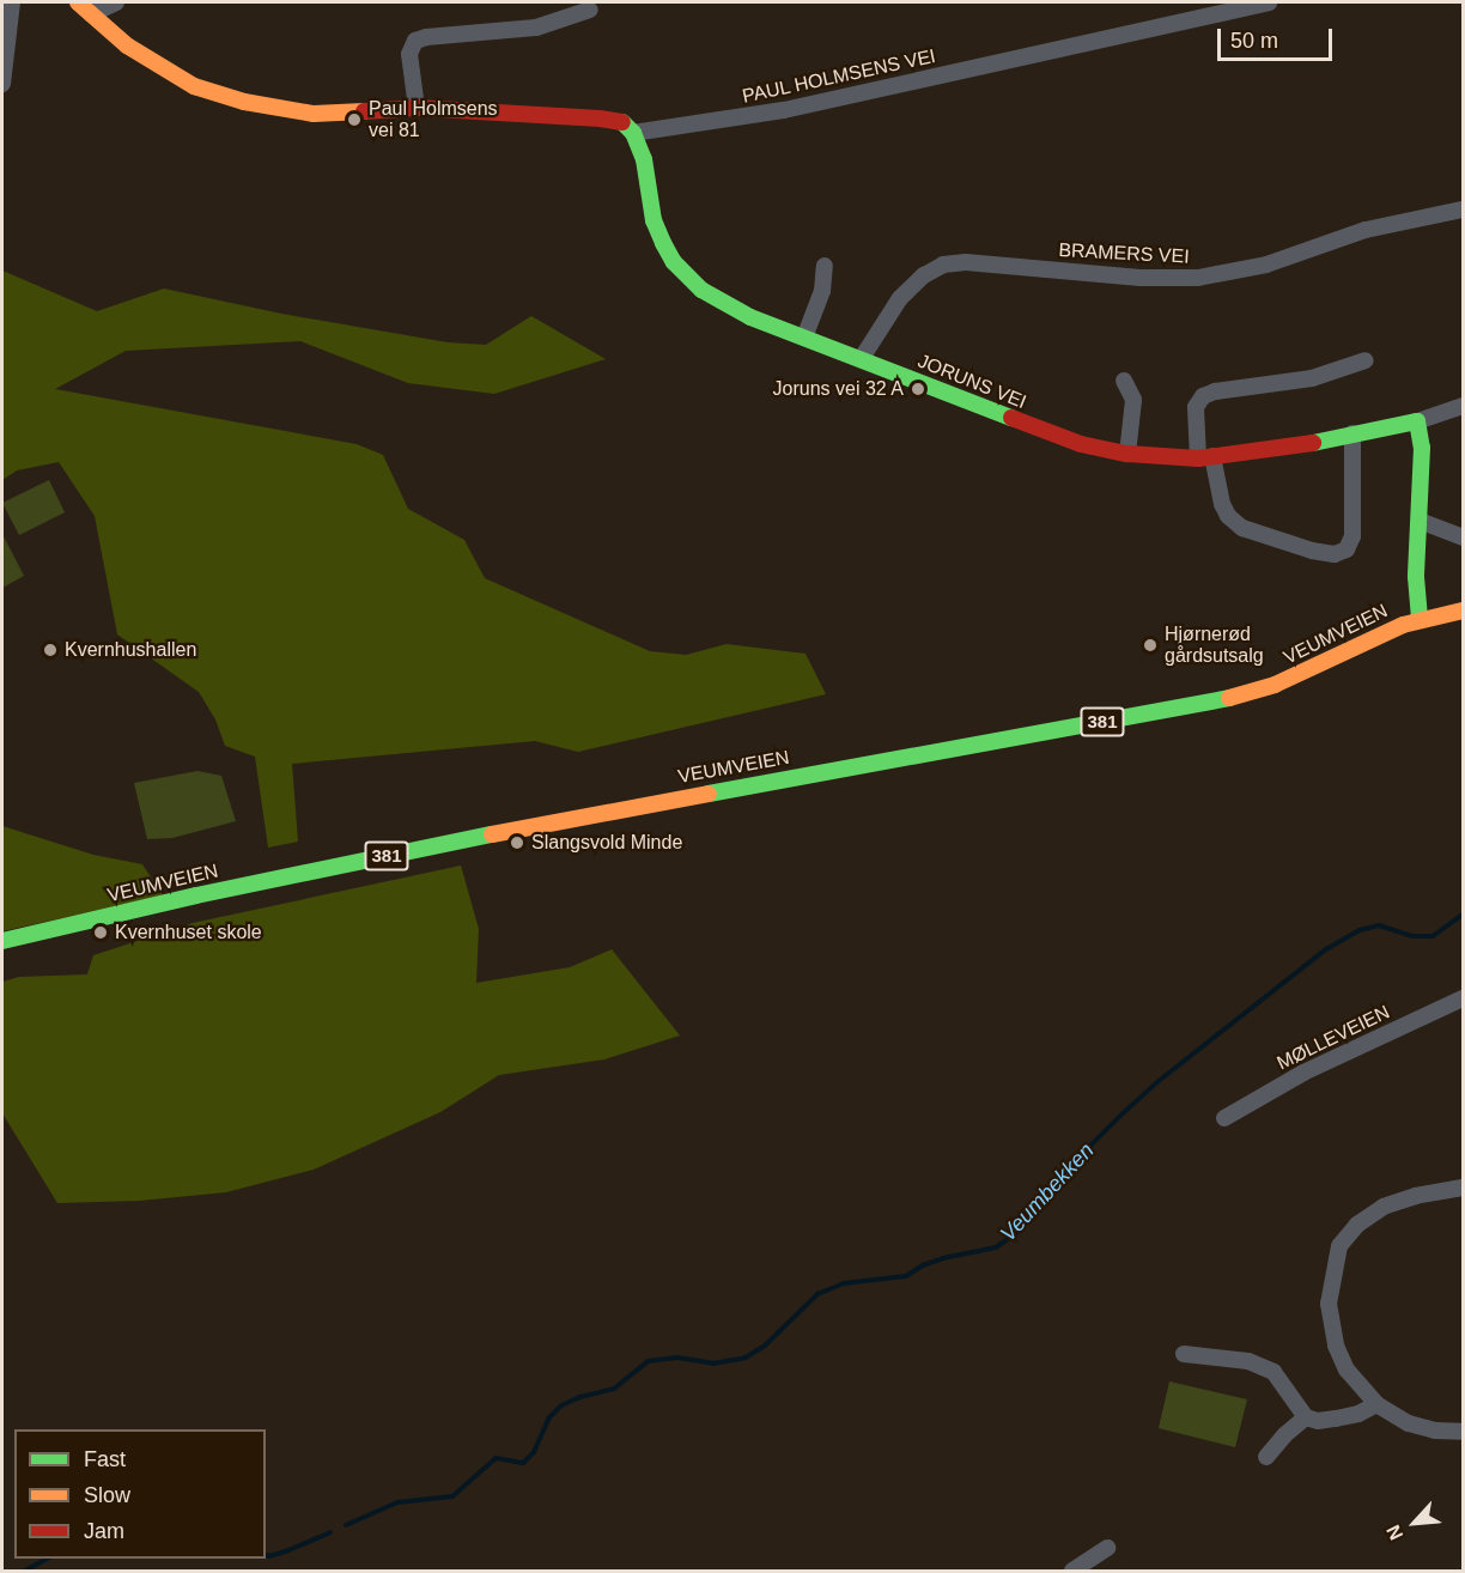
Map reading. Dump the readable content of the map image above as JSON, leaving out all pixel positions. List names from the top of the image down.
{
  "streets": {
    "street": [
      "PAUL HOLMSENS VEI",
      "BRAMERS VEI",
      "JORUNS VEI",
      "VEUMVEIEN",
      "381",
      "MØLLEVEIEN"
    ]
  },
  "crossings": [
    ["PAUL HOLMSENS VEI", "JORUNS VEI"],
    ["BRAMERS VEI", "JORUNS VEI"]
  ],
  "water": ["Veumbekken"],
  "places": [
    "Paul Holmsens vei 81",
    "Joruns vei 32 A",
    "Hjørnerød gårdsutsalg",
    "Kvernhushallen",
    "Slangsvold Minde",
    "Kvernhuset skole"
  ],
  "legend": ["Fast", "Slow", "Jam"],
  "scale_bar": "50 m",
  "north": "bottom left"
}
